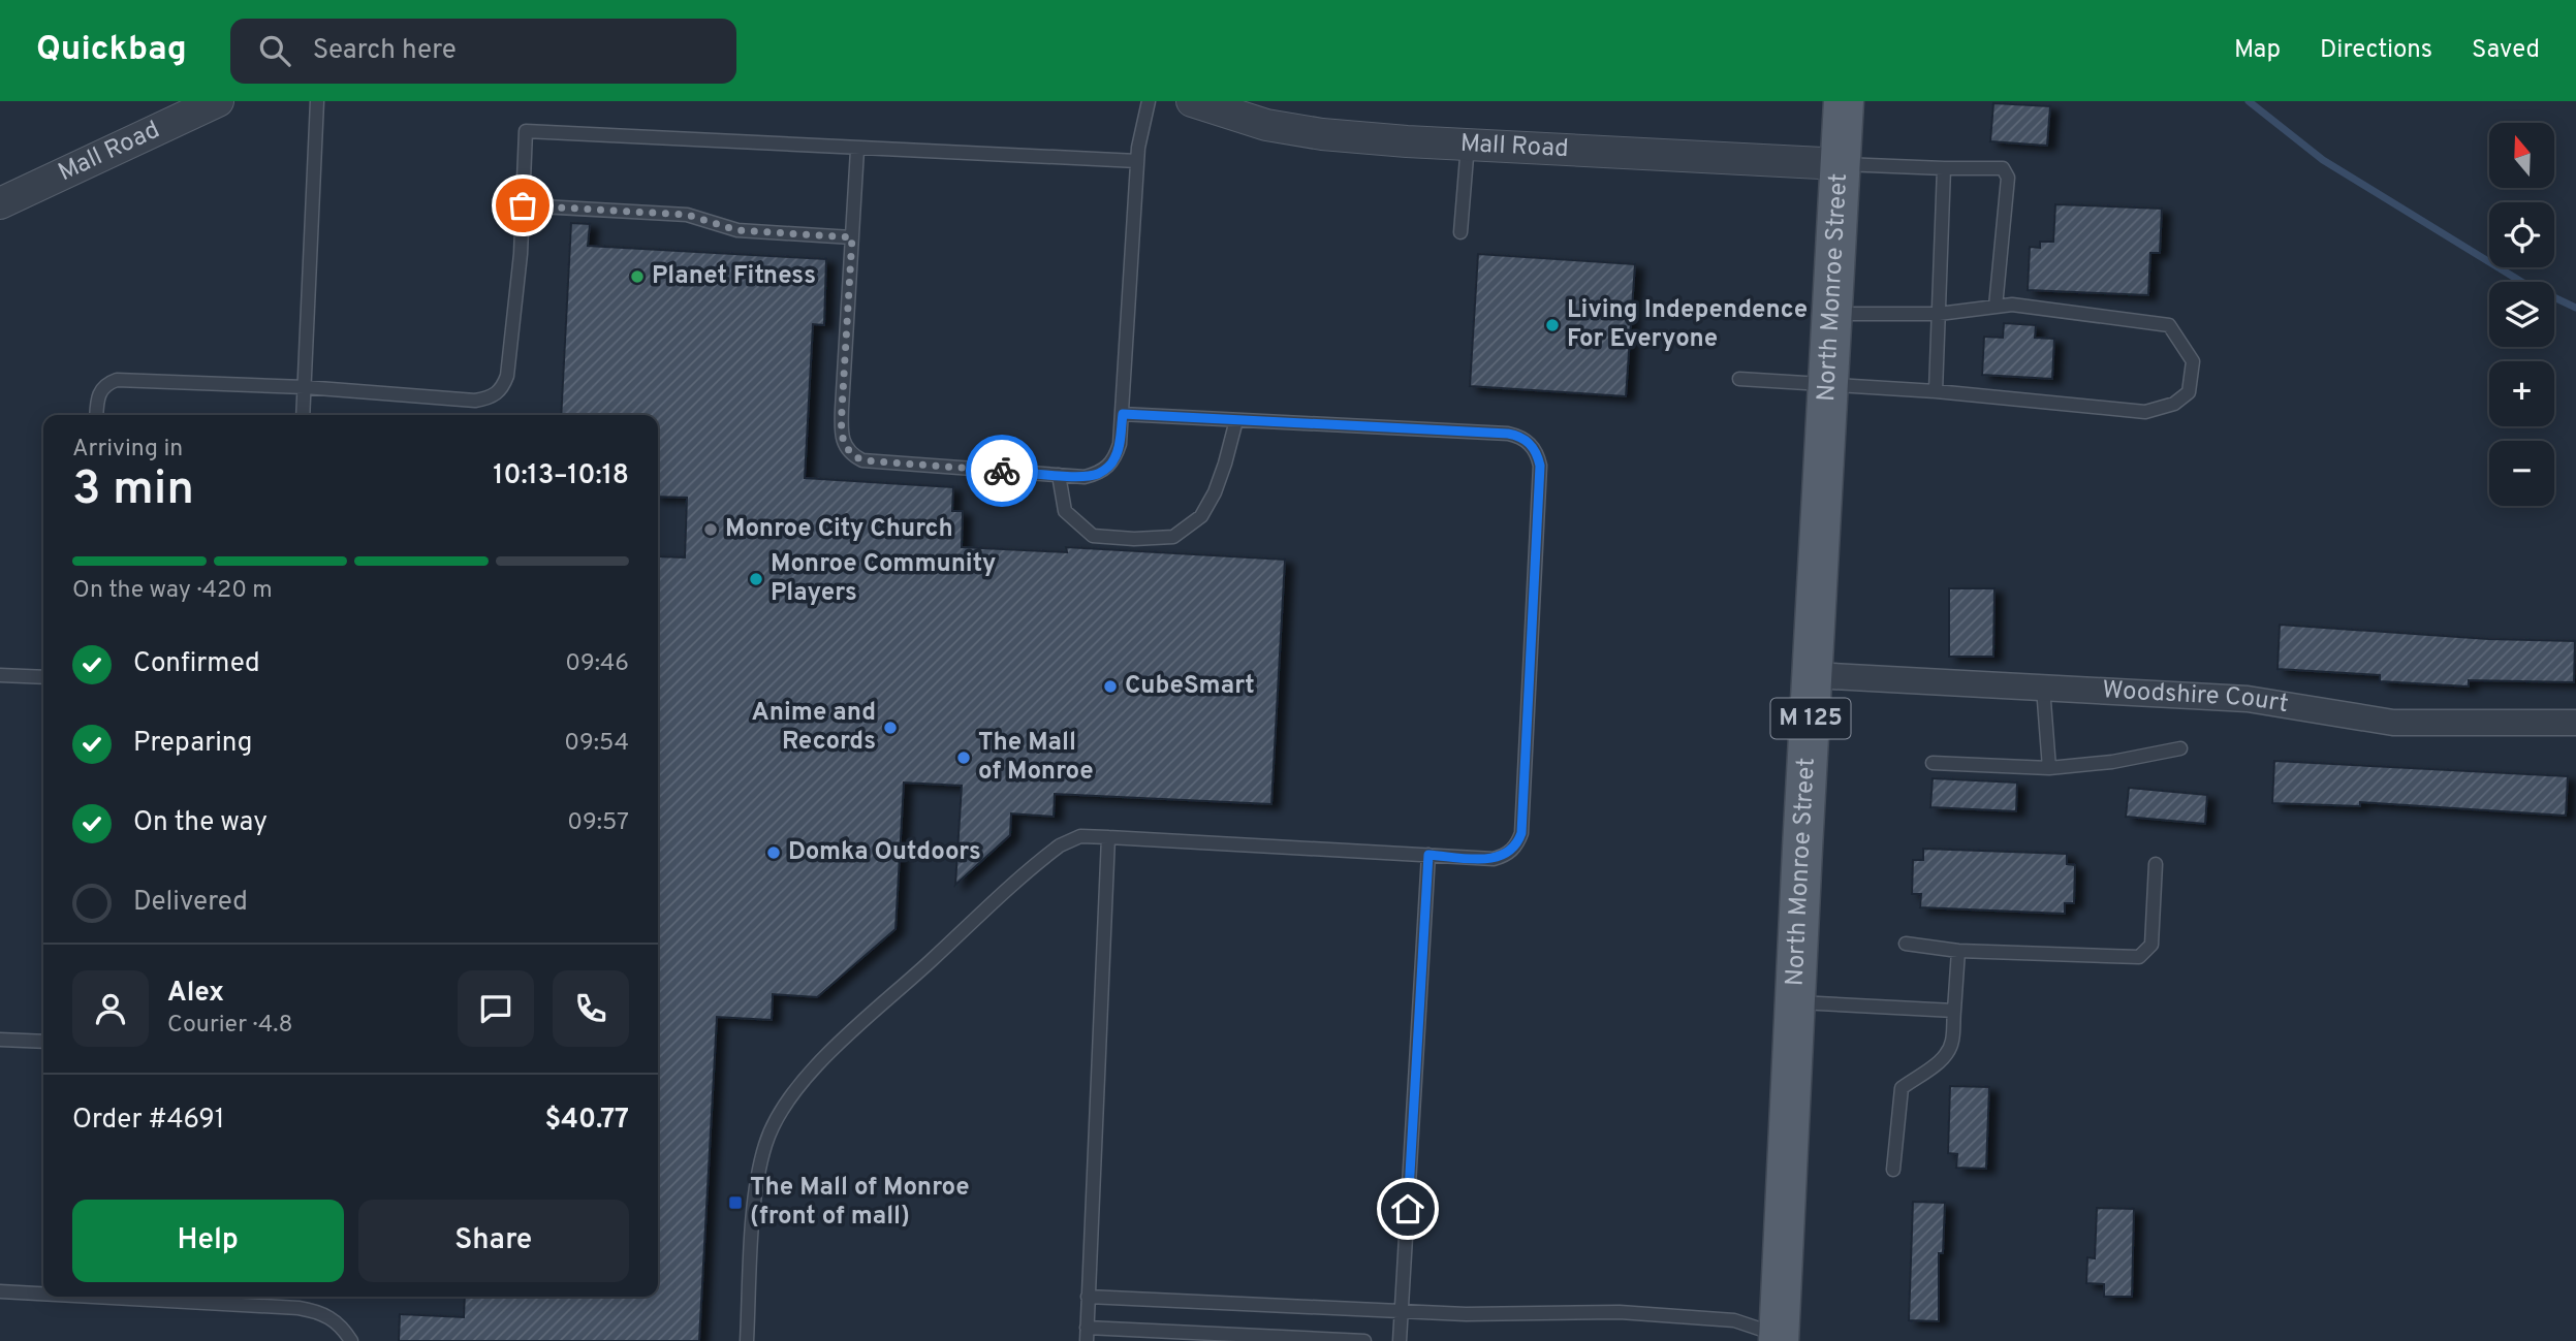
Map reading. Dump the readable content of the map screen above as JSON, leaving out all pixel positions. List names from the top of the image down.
{
  "streets": {
    "main road": ["North Monroe Street", "M 125"],
    "street": ["Mall Road", "Woodshire Court"]
  },
  "crossings": [
    ["Mall Road", "North Monroe Street"],
    ["North Monroe Street", "Woodshire Court"]
  ],
  "places": {
    "other": [
      "Planet Fitness",
      "Living Independence For Everyone",
      "Monroe City Church",
      "Monroe Community Players",
      "CubeSmart",
      "Anime and Records",
      "The Mall of Monroe",
      "Domka Outdoors"
    ],
    "transit": ["The Mall of Monroe (front of mall)"]
  },
  "north": "top",
  "page": {
    "header": "Quickbag",
    "search": "Search here",
    "nav": ["Map", "Directions", "Saved"],
    "map_buttons": ["+", "−"],
    "heading": ["3 min", "Arriving in", "10:13–10:18"],
    "panel": [
      "Alex",
      "Courier · 4.8",
      "Order #4691",
      "$40.77"
    ],
    "bar": "On the way · 420 m",
    "list": [
      ["Confirmed", "09:46"],
      ["Preparing", "09:54"],
      ["On the way", "09:57"],
      "Delivered"
    ],
    "buttons": ["Help", "Share"]
  }
}
